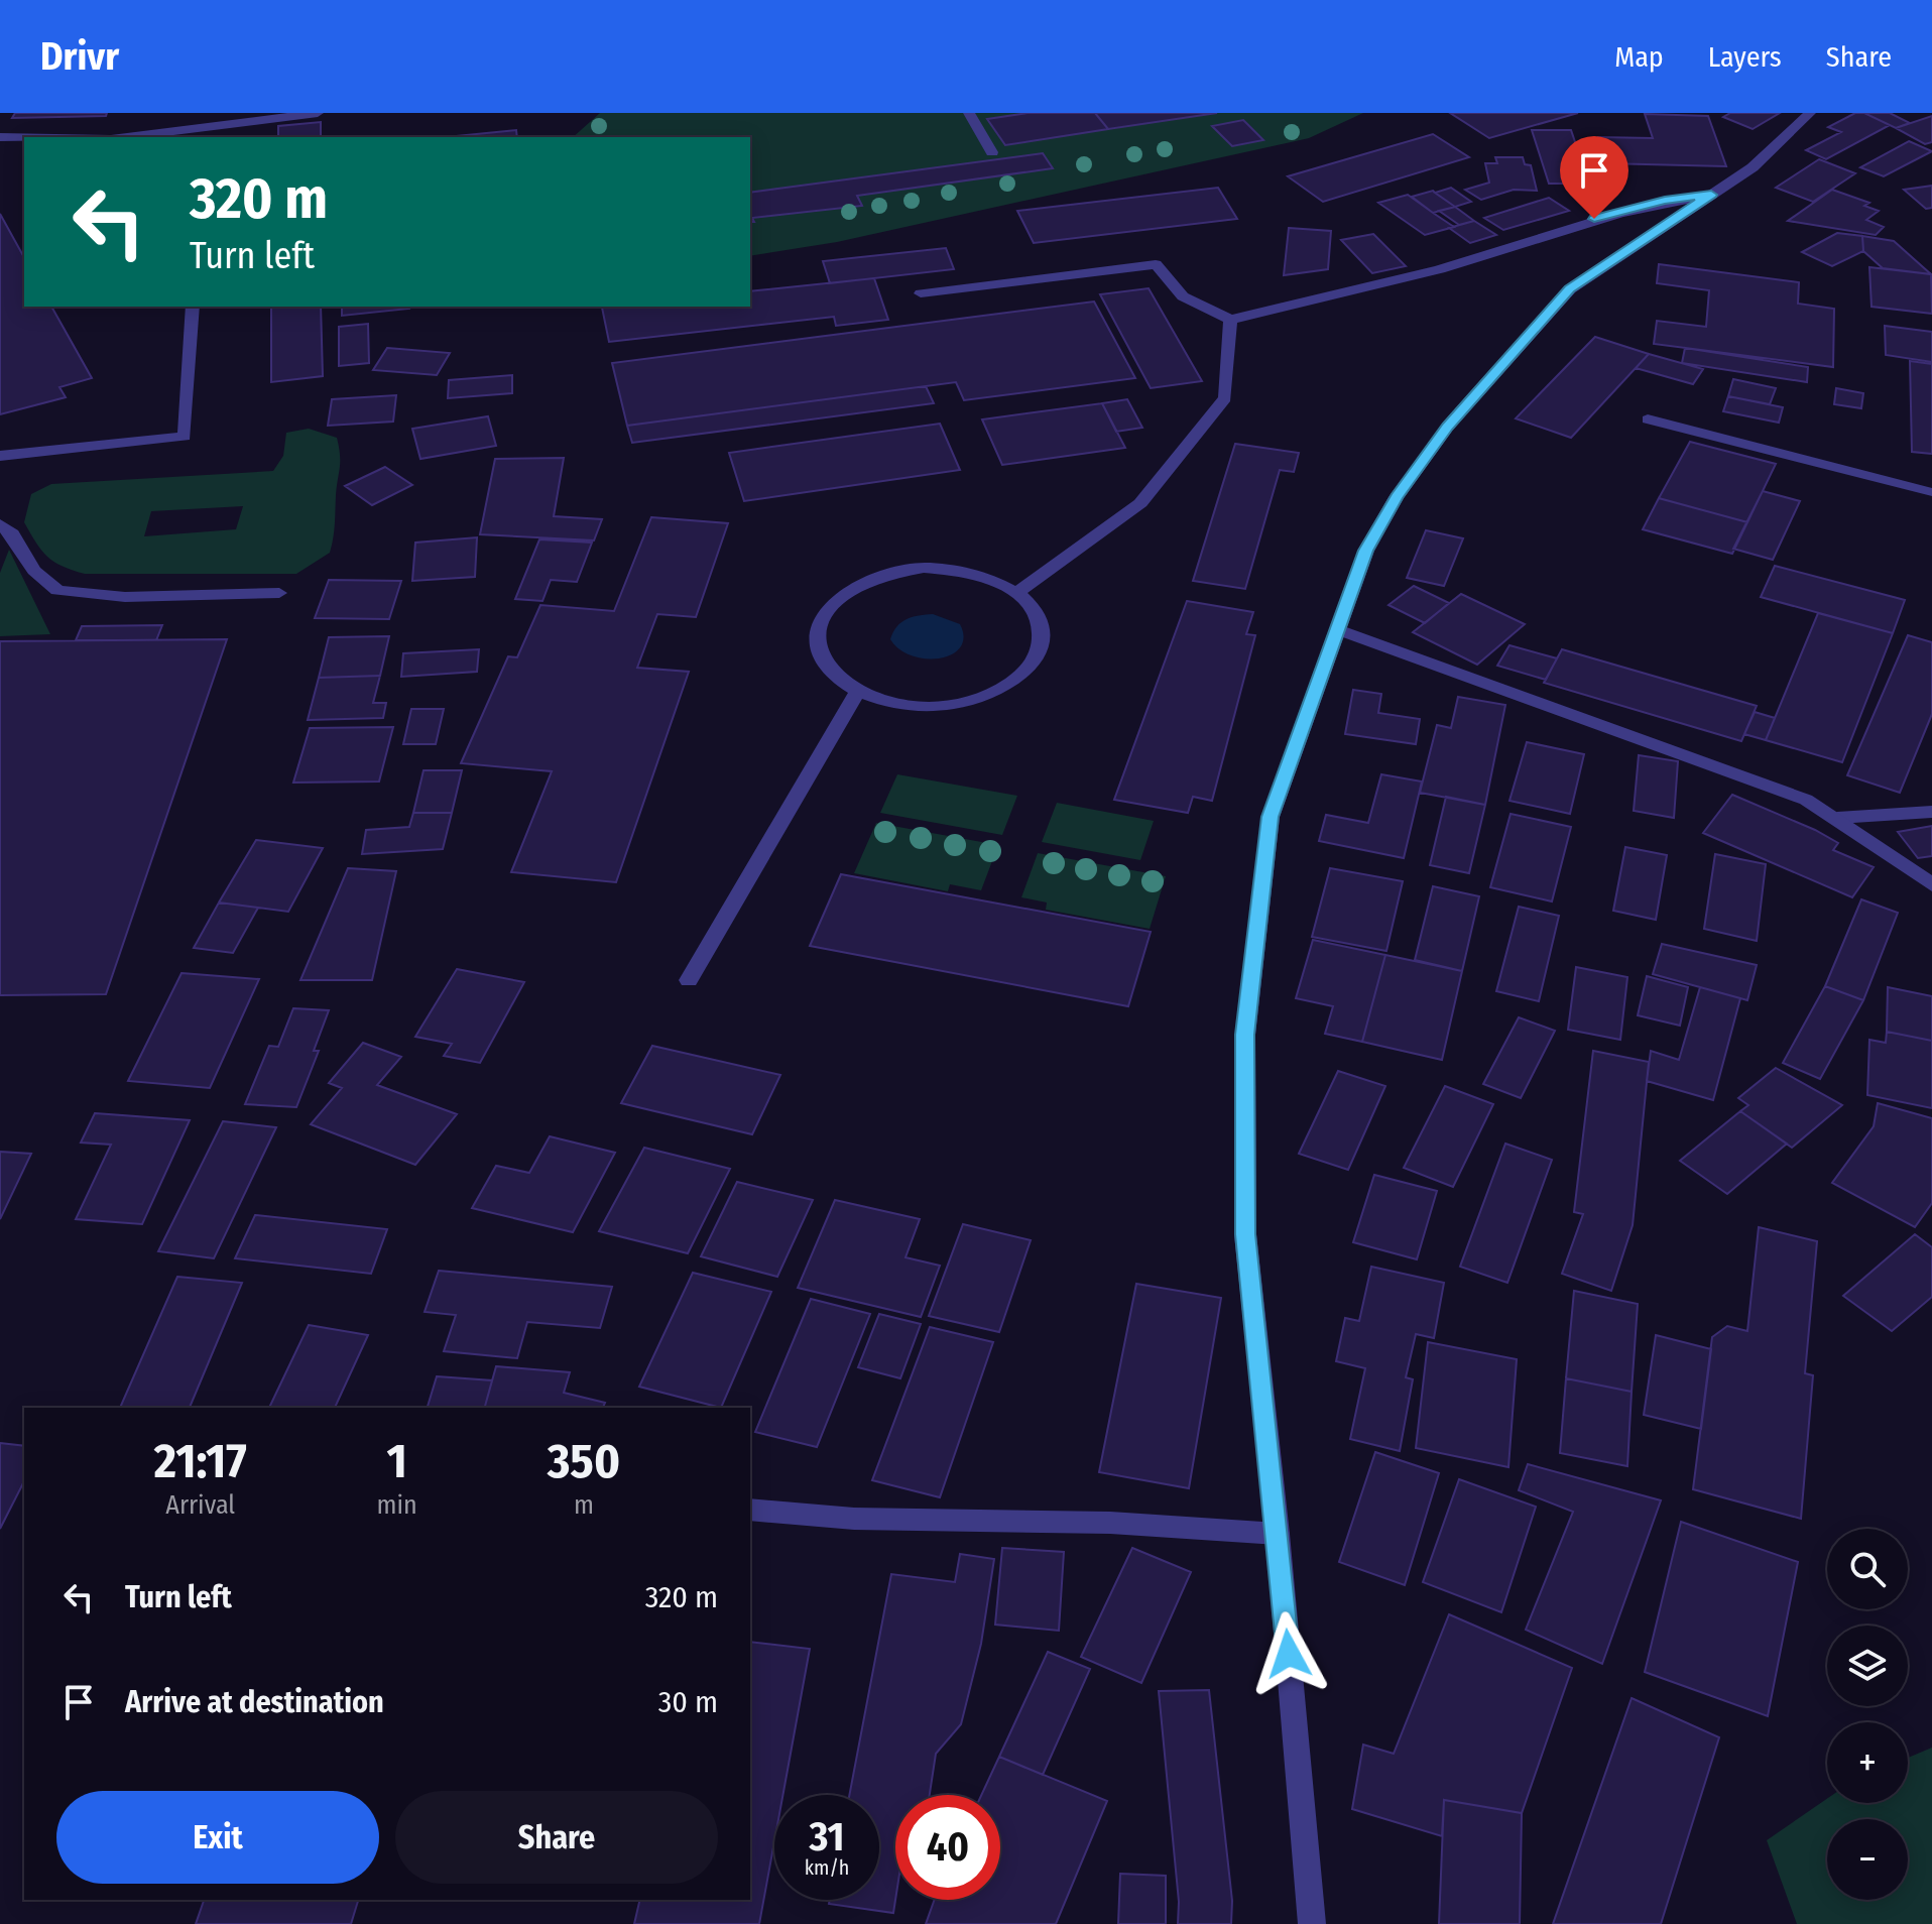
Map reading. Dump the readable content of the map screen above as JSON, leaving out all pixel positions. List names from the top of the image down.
{
  "page": {
    "header": "Drivr",
    "nav": ["Map", "Layers", "Share"],
    "turn": ["320 m", "Turn left"],
    "eta": [
      "21:17",
      "Arrival",
      "1",
      "min",
      "350",
      "m"
    ],
    "map_buttons": ["+", "−"],
    "list": [
      {
        "name": "Turn left",
        "value": "320 m"
      },
      {
        "name": "Arrive at destination",
        "value": "30 m"
      }
    ],
    "buttons": ["Exit", "Share"],
    "speed": "31 km/h",
    "limit": "40"
  }
}
